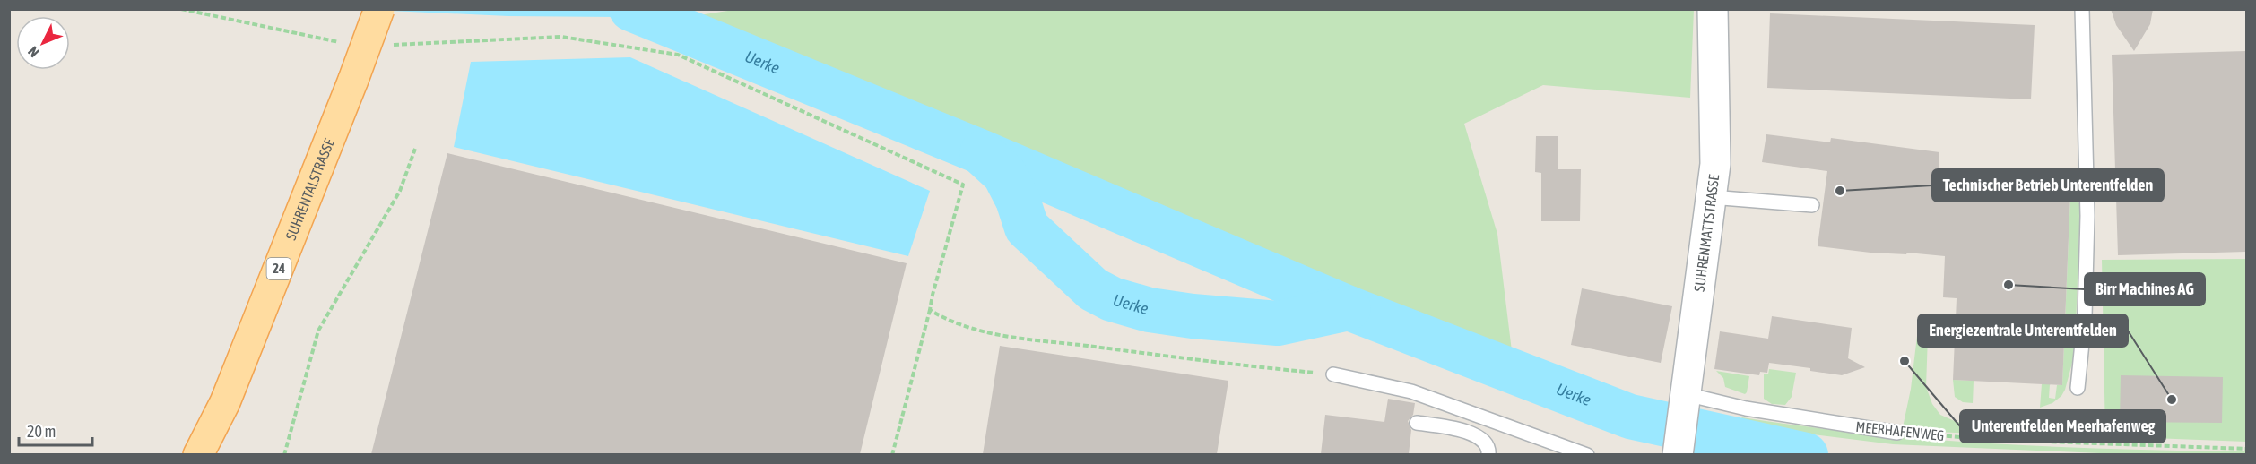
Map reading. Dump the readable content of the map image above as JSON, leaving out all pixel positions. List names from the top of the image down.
{
  "streets": {
    "main road": ["SUHRENTALSTRASSE", "24"],
    "street": ["SUHRENMATTSTRASSE"],
    "lane": ["MEERHAFENWEG"]
  },
  "crossings": [
    ["SUHRENMATTSTRASSE", "MEERHAFENWEG"]
  ],
  "water": ["Uerke"],
  "places": [
    "Technischer Betrieb Unterentfelden",
    "Birr Machines AG",
    "Unterentfelden Meerhafenweg",
    "Energiezentrale Unterentfelden"
  ],
  "scale_bar": "20 m",
  "north": "bottom left"
}
